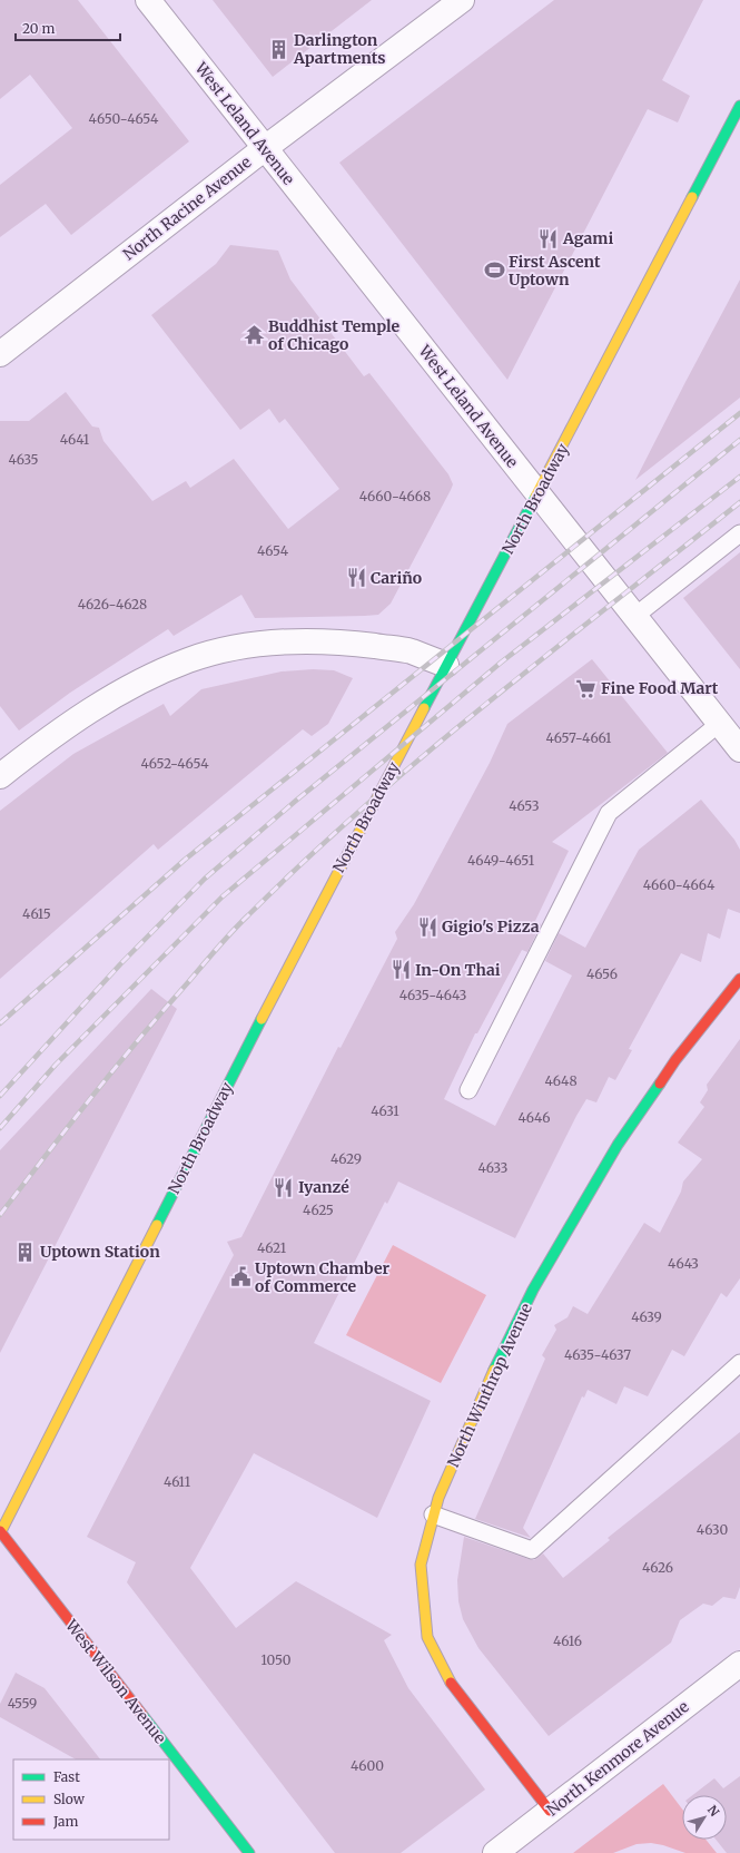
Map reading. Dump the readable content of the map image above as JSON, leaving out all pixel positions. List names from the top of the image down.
{
  "streets": {
    "main road": ["North Broadway", "North Winthrop Avenue", "West Wilson Avenue"],
    "street": ["West Leland Avenue", "North Racine Avenue", "North Kenmore Avenue"]
  },
  "crossings": [
    ["West Leland Avenue", "North Racine Avenue"],
    ["West Leland Avenue", "North Broadway"],
    ["North Broadway", "West Wilson Avenue"],
    ["North Winthrop Avenue", "North Kenmore Avenue"]
  ],
  "places": {
    "building": ["Darlington Apartments", "Uptown Station"],
    "restaurant": [
      "Agami",
      "Cariño",
      "Gigio's Pizza",
      "In-On Thai",
      "Iyanzé"
    ],
    "sports": ["First Ascent Uptown"],
    "temple": ["Buddhist Temple of Chicago"],
    "supermarket": ["Fine Food Mart"],
    "public building": ["Uptown Chamber of Commerce"]
  },
  "house_numbers": [
    "4650-4654",
    "4641",
    "4635",
    "4660-4668",
    "4654",
    "4626-4628",
    "4657-4661",
    "4652-4654",
    "4653",
    "4649-4651",
    "4660-4664",
    "4615",
    "4656",
    "4635-4643",
    "4648",
    "4631",
    "4646",
    "4629",
    "4633",
    "4625",
    "4621",
    "4643",
    "4639",
    "4635-4637",
    "4611",
    "4630",
    "4626",
    "4616",
    "1050",
    "4559",
    "4600"
  ],
  "legend": ["Fast", "Slow", "Jam"],
  "scale_bar": "20 m",
  "north": "top right"
}
